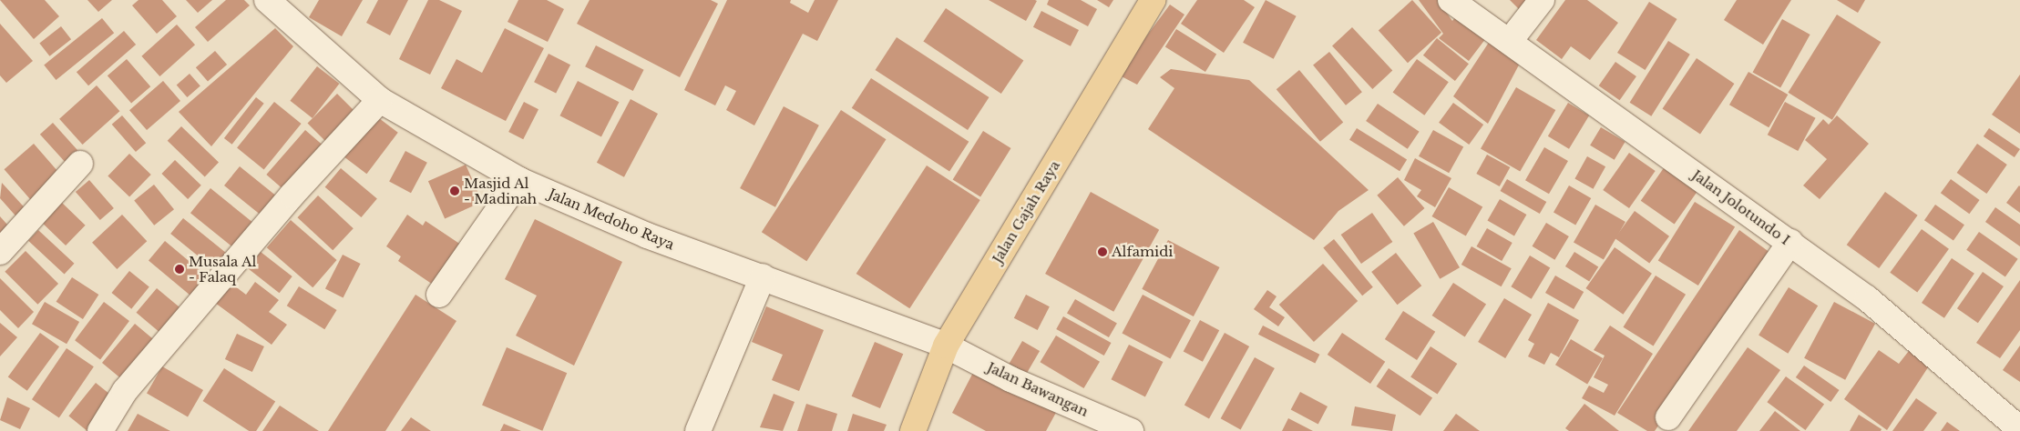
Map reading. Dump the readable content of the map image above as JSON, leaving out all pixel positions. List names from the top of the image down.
{
  "streets": {
    "main road": ["Jalan Gajah Raya"],
    "street": ["Jalan Jolotundo I", "Jalan Medoho Raya", "Jalan Bawangan"]
  },
  "crossings": [
    ["Jalan Gajah Raya", "Jalan Medoho Raya"],
    ["Jalan Gajah Raya", "Jalan Bawangan"],
    ["Jalan Medoho Raya", "Jalan Bawangan"]
  ],
  "places": ["Masjid Al - Madinah", "Alfamidi", "Musala Al - Falaq"]
}
